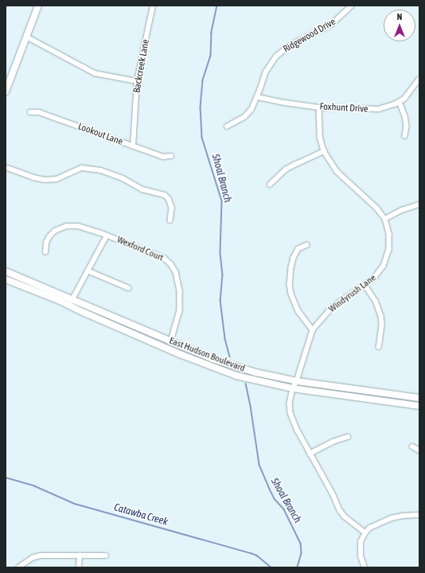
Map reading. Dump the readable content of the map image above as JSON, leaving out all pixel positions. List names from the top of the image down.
{
  "streets": {
    "main road": ["East Hudson Boulevard"],
    "street": [
      "Ridgewood Drive",
      "Backcreek Lane",
      "Foxhunt Drive",
      "Lookout Lane",
      "Wexford Court",
      "Windyrush Lane"
    ]
  },
  "crossings": [
    ["Ridgewood Drive", "Foxhunt Drive"],
    ["Backcreek Lane", "Lookout Lane"],
    ["Foxhunt Drive", "Windyrush Lane"],
    ["Wexford Court", "East Hudson Boulevard"],
    ["Windyrush Lane", "East Hudson Boulevard"]
  ],
  "water": ["Shoal Branch", "Catawba Creek"],
  "north": "top"
}
